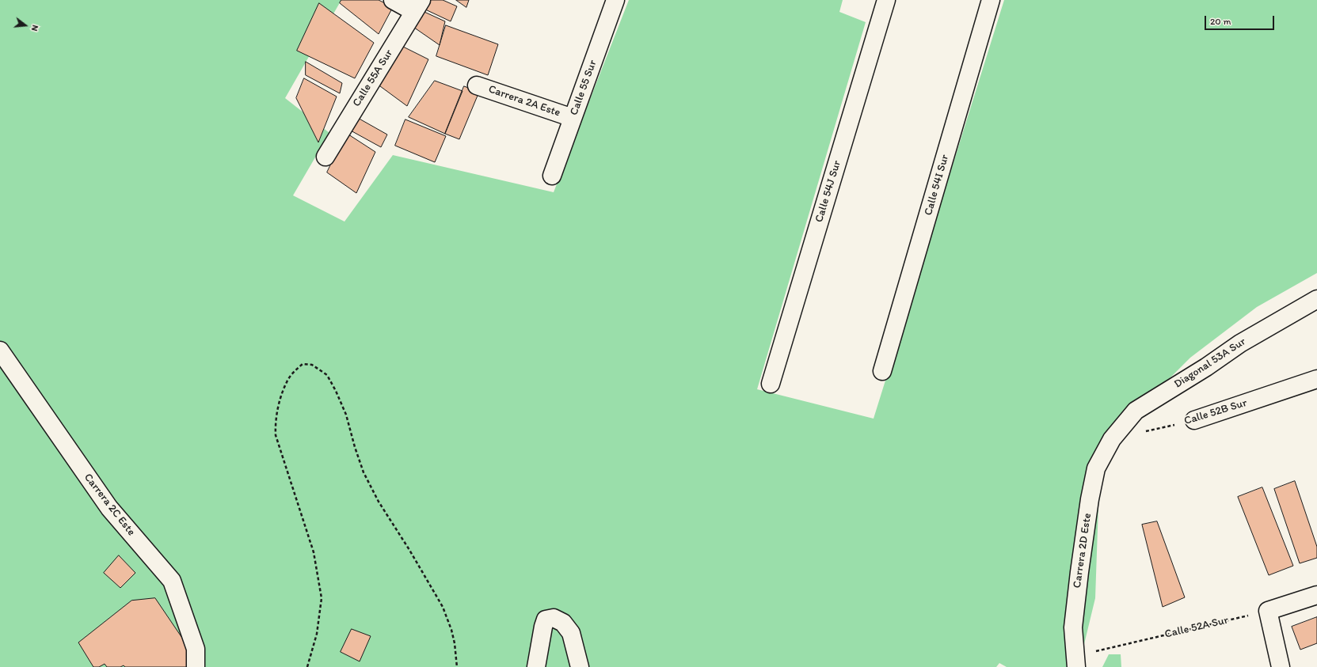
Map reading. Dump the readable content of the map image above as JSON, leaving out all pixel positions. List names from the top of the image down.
{
  "streets": {
    "street": [
      "Calle 55A Sur",
      "Calle 55 Sur",
      "Carrera 2A Este",
      "Calle 54I Sur",
      "Calle 54J Sur",
      "Diagonal 53A Sur",
      "Calle 52B Sur",
      "Carrera 2C Este",
      "Carrera 2D Este"
    ],
    "path": ["Calle 52A Sur"]
  },
  "crossings": [
    ["Calle 55 Sur", "Carrera 2A Este"],
    ["Diagonal 53A Sur", "Calle 52B Sur"],
    ["Diagonal 53A Sur", "Carrera 2D Este"],
    ["Calle 52B Sur", "Carrera 2D Este"],
    ["Carrera 2D Este", "Calle 52A Sur"]
  ],
  "scale_bar": "20 m",
  "north": "right"
}
